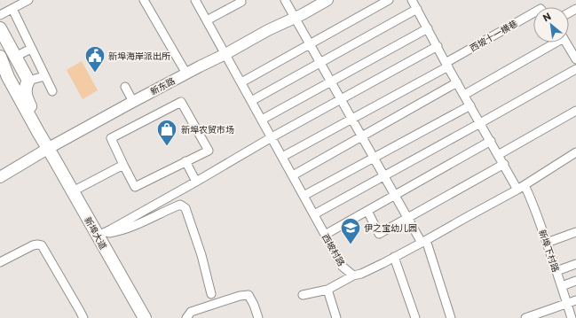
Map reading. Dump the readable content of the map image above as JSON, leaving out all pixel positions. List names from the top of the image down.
{
  "streets": {
    "main road": ["新埠大道"],
    "street": [
      "西坡十一横巷",
      "新东路",
      "西坡村路",
      "新埠下村路"
    ]
  },
  "crossings": [
    ["西坡十一横巷", "西坡村路"],
    ["西坡十一横巷", "新埠下村路"],
    ["新东路", "新埠大道"],
    ["新东路", "西坡村路"]
  ],
  "places": {
    "public building": ["新埠海岸派出所"],
    "shop": ["新埠农贸市场"],
    "school or university": ["伊之宝幼儿园"]
  },
  "north": "top left"
}
